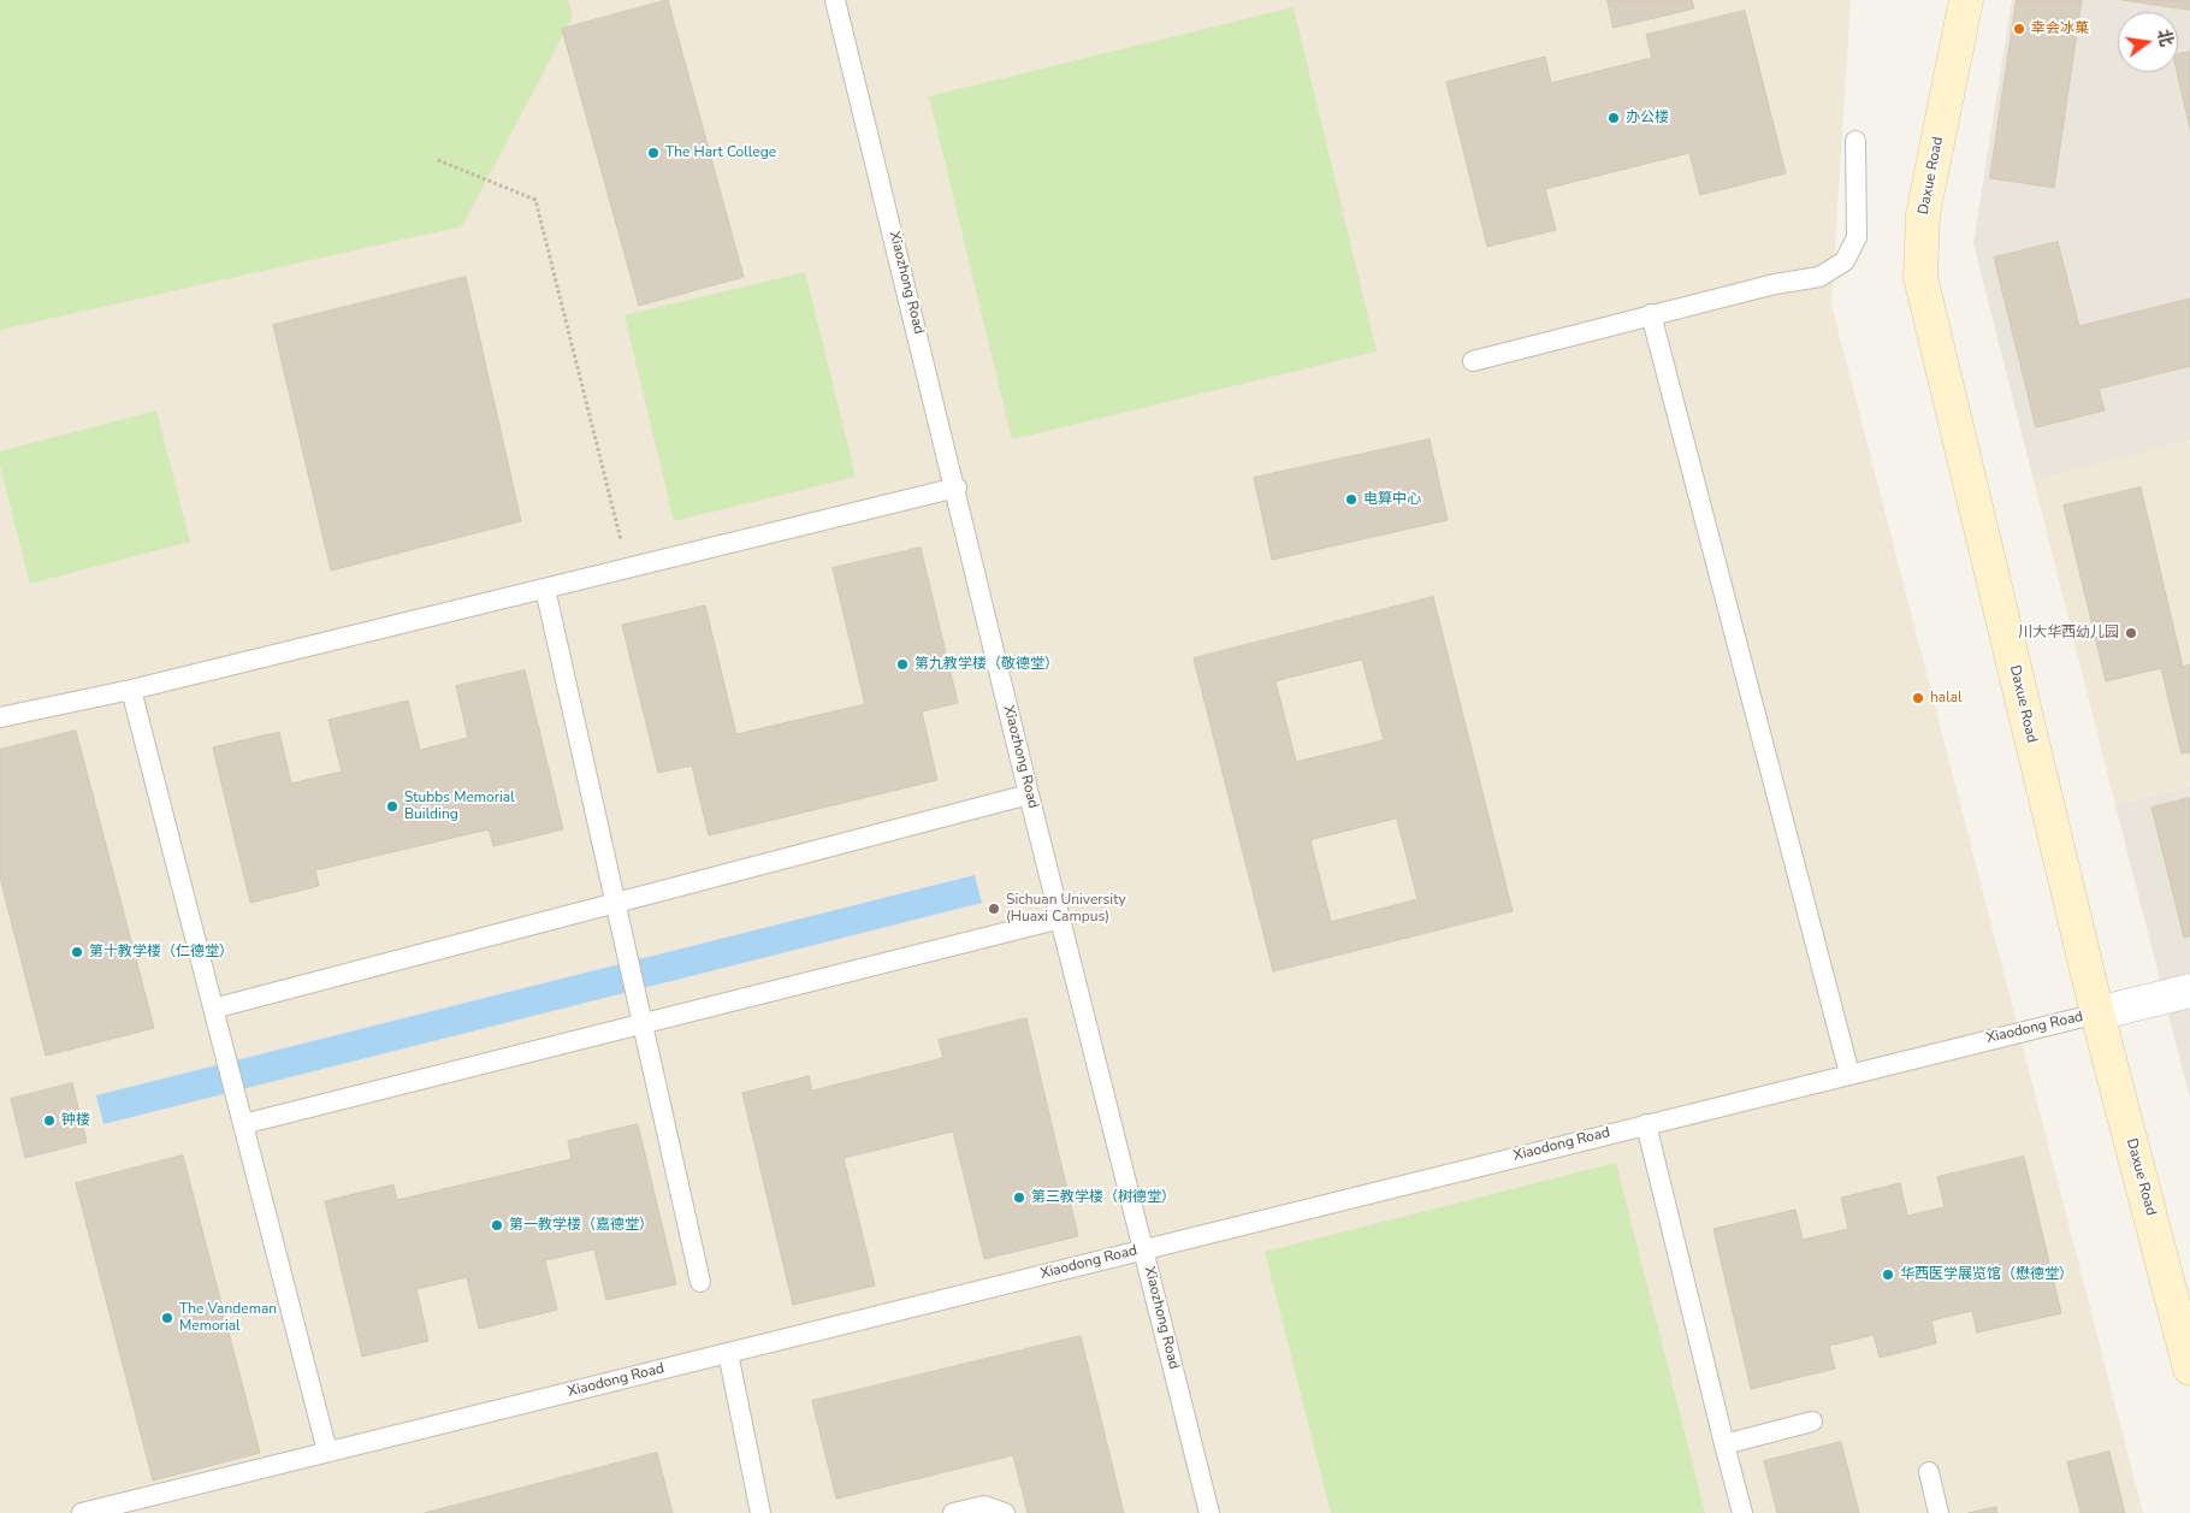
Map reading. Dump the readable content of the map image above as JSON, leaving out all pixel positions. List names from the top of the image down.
{
  "streets": {
    "street": ["Daxue Road"],
    "lane": ["Xiaozhong Road", "Xiaodong Road"]
  },
  "crossings": [
    ["Daxue Road", "Xiaodong Road"],
    ["Xiaozhong Road", "Xiaodong Road"]
  ],
  "places": [
    "幸会冰菓",
    "办公楼",
    "The Hart College",
    "电算中心",
    "川大华西幼儿园",
    "第九教学楼（敬德堂）",
    "halal",
    "Stubbs Memorial Building",
    "Sichuan University (Huaxi Campus)",
    "第十教学楼（仁德堂）",
    "钟楼",
    "第三教学楼（树德堂）",
    "第一教学楼（嘉德堂）",
    "华西医学展览馆（懋德堂）",
    "The Vandeman Memorial"
  ],
  "north": "right"
}
